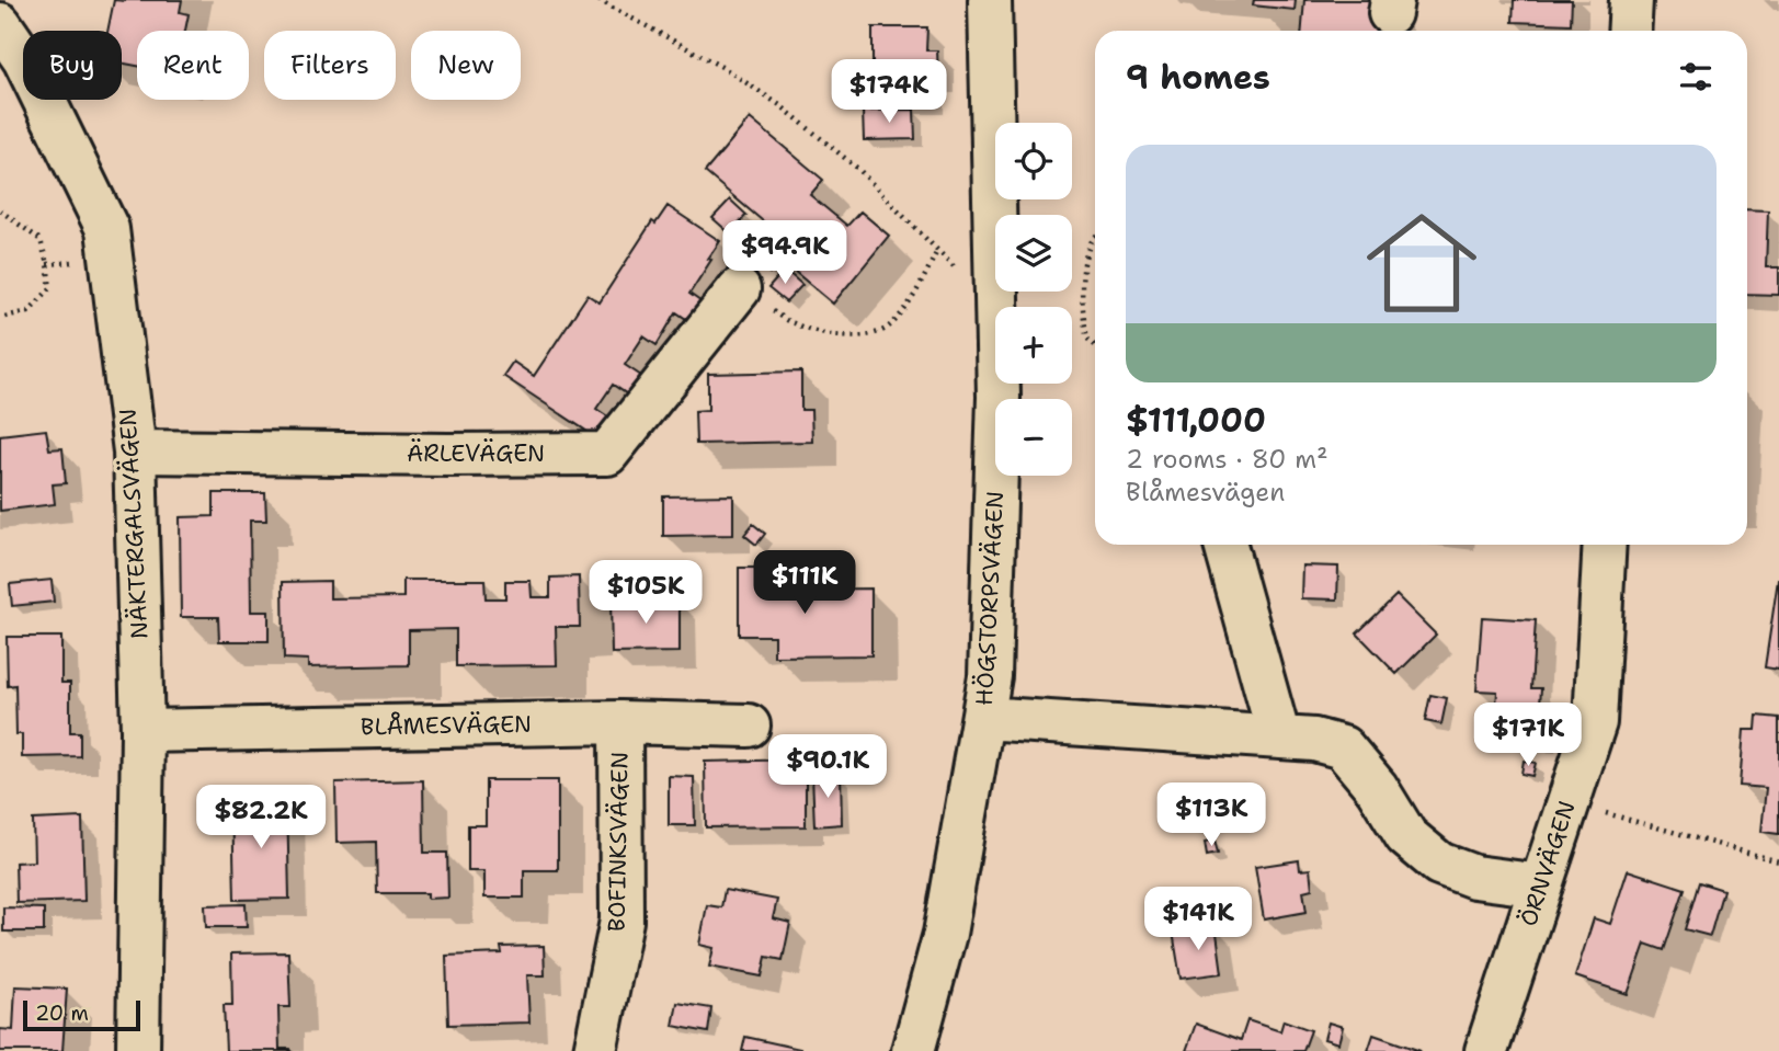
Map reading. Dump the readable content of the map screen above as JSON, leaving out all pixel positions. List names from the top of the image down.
{
  "streets": {
    "street": [
      "ÄRLEVÄGEN",
      "NÄKTERGALSVÄGEN",
      "HÖGSTORPSVÄGEN",
      "BLÅMESVÄGEN",
      "BOFINKSVÄGEN",
      "ÖRNVÄGEN"
    ]
  },
  "crossings": [
    ["ÄRLEVÄGEN", "NÄKTERGALSVÄGEN"],
    ["NÄKTERGALSVÄGEN", "BLÅMESVÄGEN"],
    ["BLÅMESVÄGEN", "BOFINKSVÄGEN"]
  ],
  "scale_bar": "20 m",
  "page": {
    "chip": [
      "Buy",
      "Rent",
      "Filters",
      "New"
    ],
    "heading": "9 homes",
    "price": [
      "$174K",
      "$94.9K",
      "$111K",
      "$105K",
      "$171K",
      "$90.1K",
      "$113K",
      "$82.2K",
      "$141K"
    ],
    "map_buttons": ["+", "−"],
    "list": [
      {
        "name": "$111,000",
        "note": "2 rooms · 80 m² · Blåmesvägen"
      }
    ],
    "scale": "20 m"
  }
}
